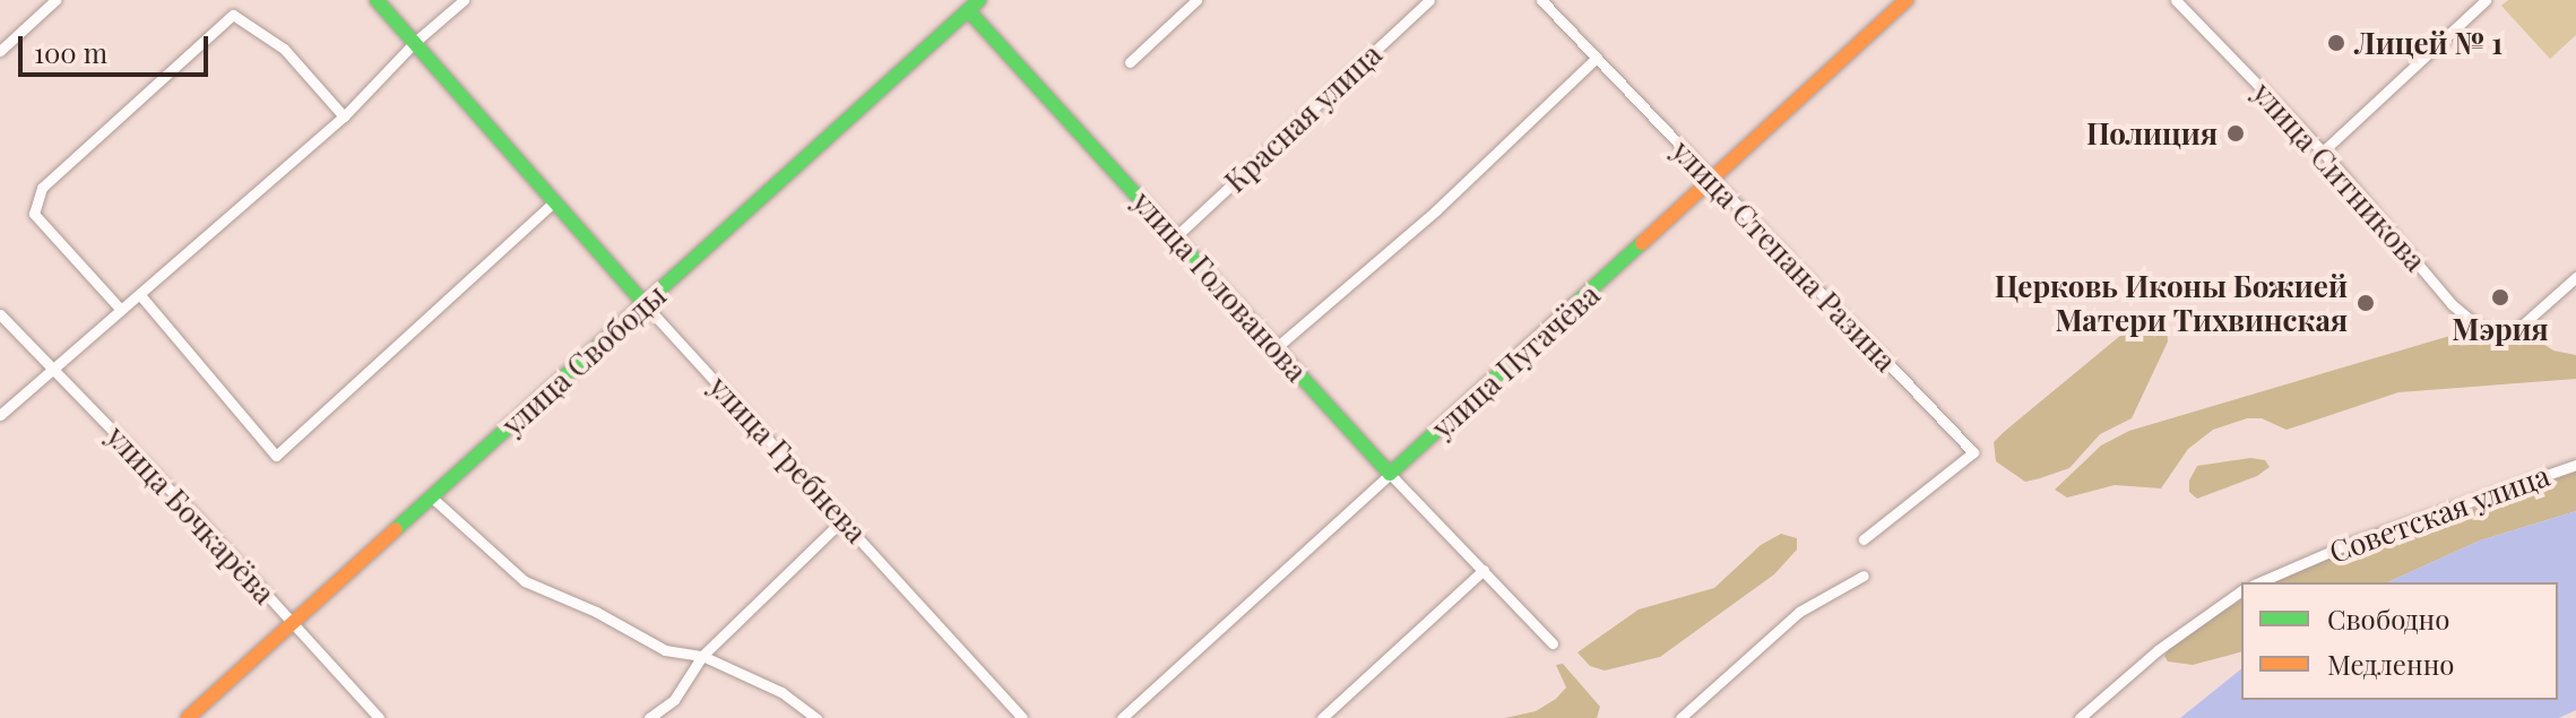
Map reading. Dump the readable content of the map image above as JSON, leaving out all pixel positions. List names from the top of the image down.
{
  "streets": {
    "street": [
      "Красная улица",
      "улица Ситникова",
      "улица Степана Разина",
      "улица Голованова",
      "улица Свободы",
      "улица Пугачёва",
      "улица Гребнева",
      "Советская улица",
      "улица Бочкарёва"
    ]
  },
  "crossings": [
    ["Красная улица", "улица Голованова"],
    ["улица Степана Разина", "улица Пугачёва"],
    ["улица Голованова", "улица Свободы"],
    ["улица Голованова", "улица Пугачёва"],
    ["улица Свободы", "улица Гребнева"],
    ["улица Свободы", "улица Бочкарёва"]
  ],
  "places": [
    "Лицей № 1",
    "Полиция",
    "Мэрия",
    "Церковь Иконы Божией Матери Тихвинская"
  ],
  "legend": ["Свободно", "Медленно"],
  "scale_bar": "100 m"
}
